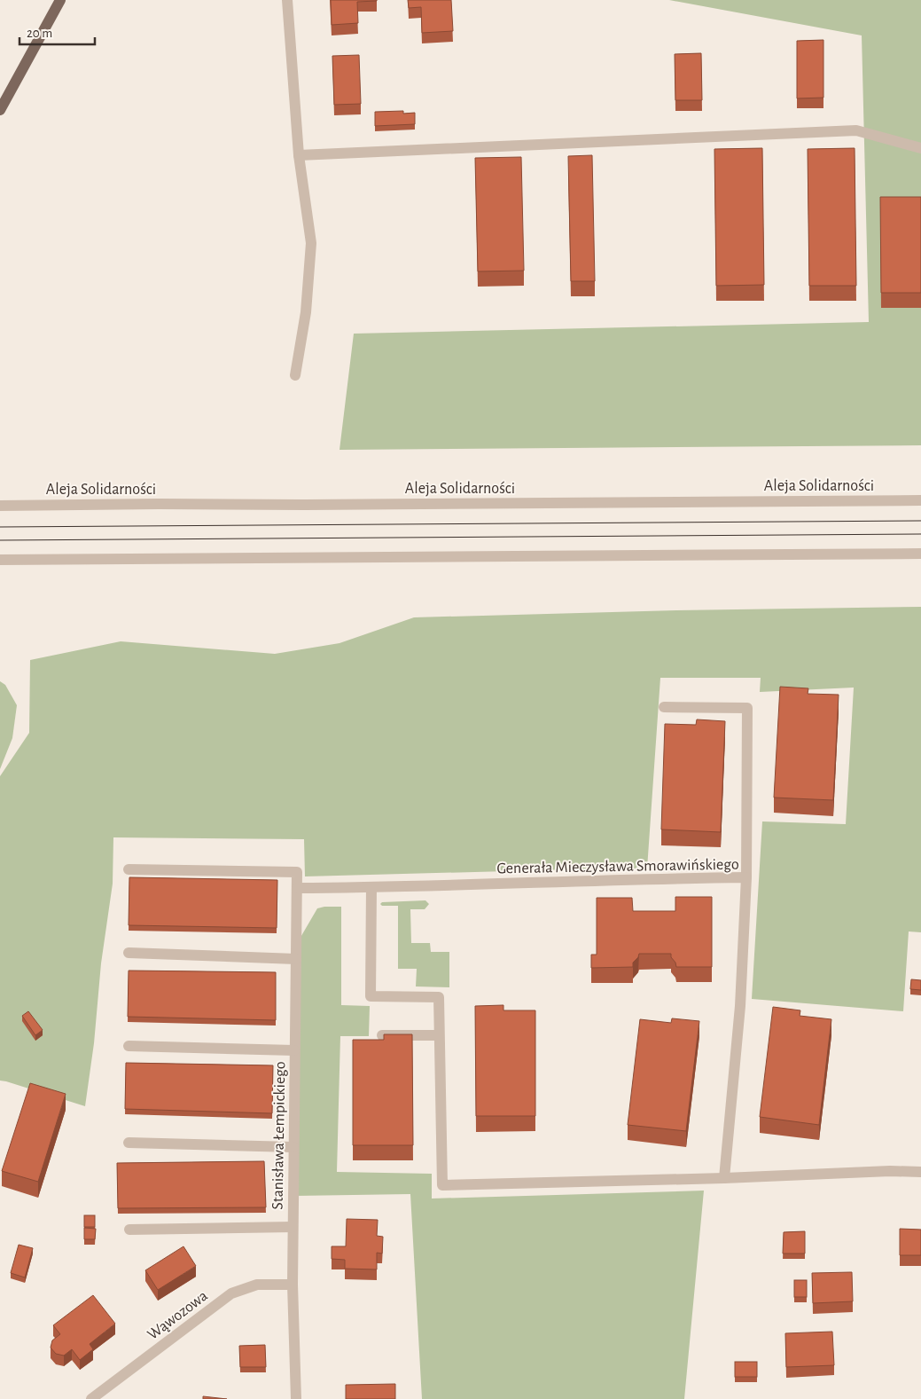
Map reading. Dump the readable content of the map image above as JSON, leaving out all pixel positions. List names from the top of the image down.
{
  "streets": {
    "street": [
      "Aleja Solidarności",
      "Generała Mieczysława Smorawińskiego",
      "Stanisława Łempickiego",
      "Wąwozowa"
    ]
  },
  "crossings": [
    ["Generała Mieczysława Smorawińskiego", "Stanisława Łempickiego"],
    ["Stanisława Łempickiego", "Wąwozowa"]
  ],
  "scale_bar": "20 m"
}
